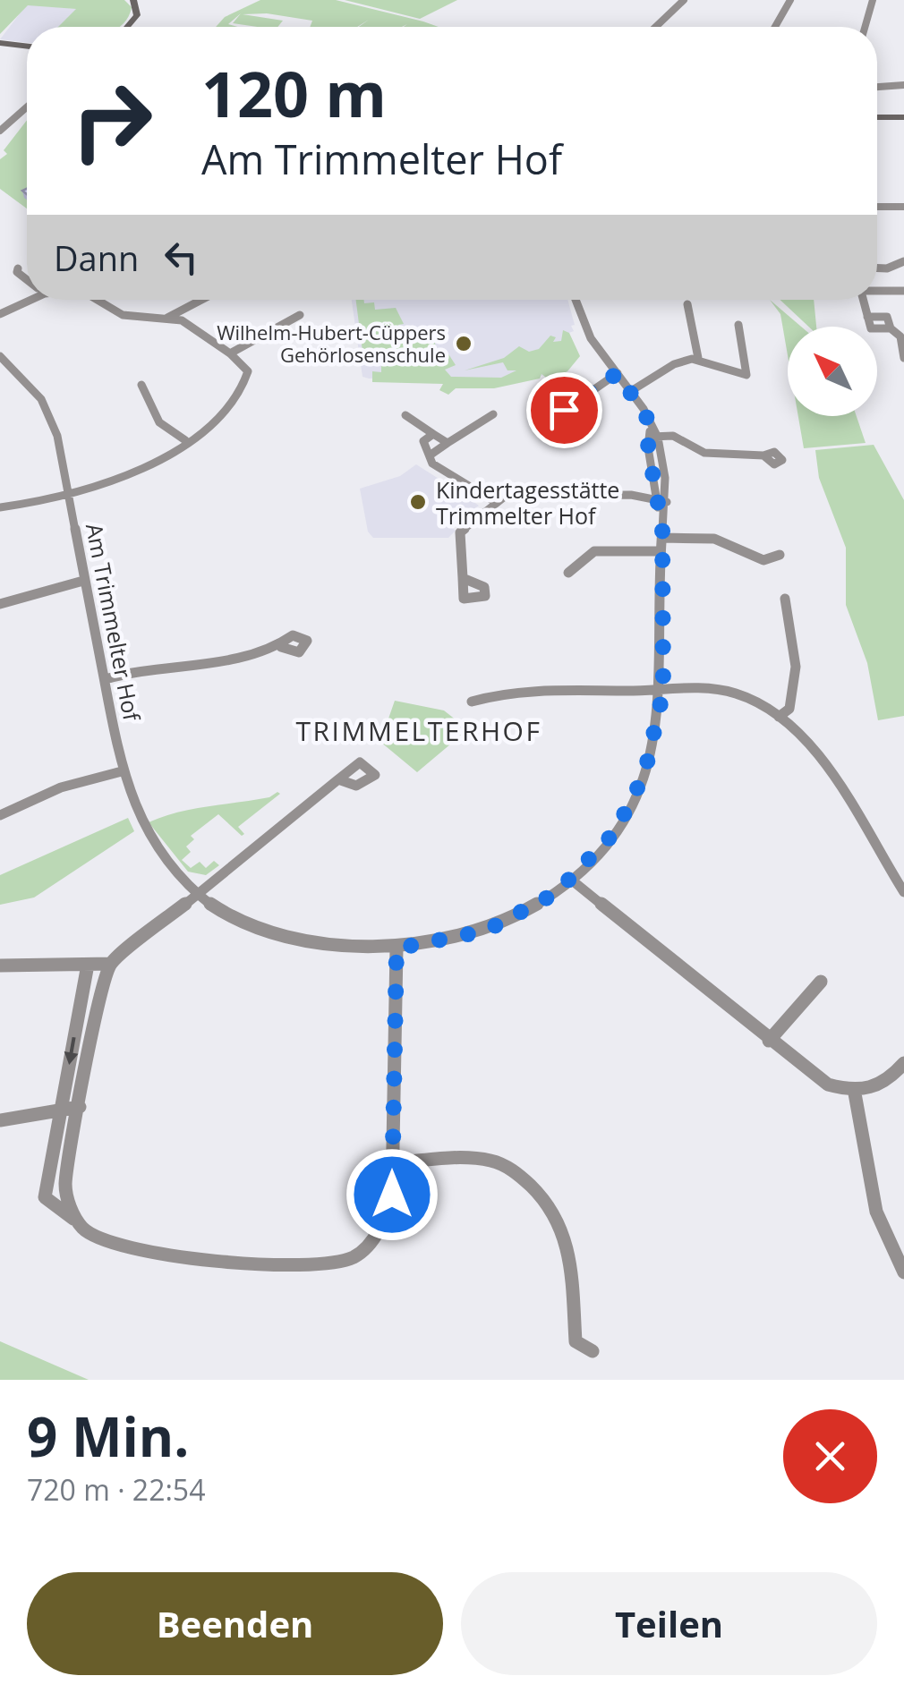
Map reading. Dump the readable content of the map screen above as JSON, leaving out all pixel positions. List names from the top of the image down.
{
  "streets": {
    "street": ["Am Trimmelter Hof"]
  },
  "districts": ["TRIMMELTERHOF"],
  "places": ["Wilhelm-Hubert-Cüppers Gehörlosenschule", "Kindertagesstätte Trimmelter Hof"],
  "north": "top left",
  "page": {
    "turn": ["120 m", "Am Trimmelter Hof"],
    "then": "Dann",
    "heading": ["9 Min.", "720 m · 22:54"],
    "buttons": ["Beenden", "Teilen"]
  }
}
